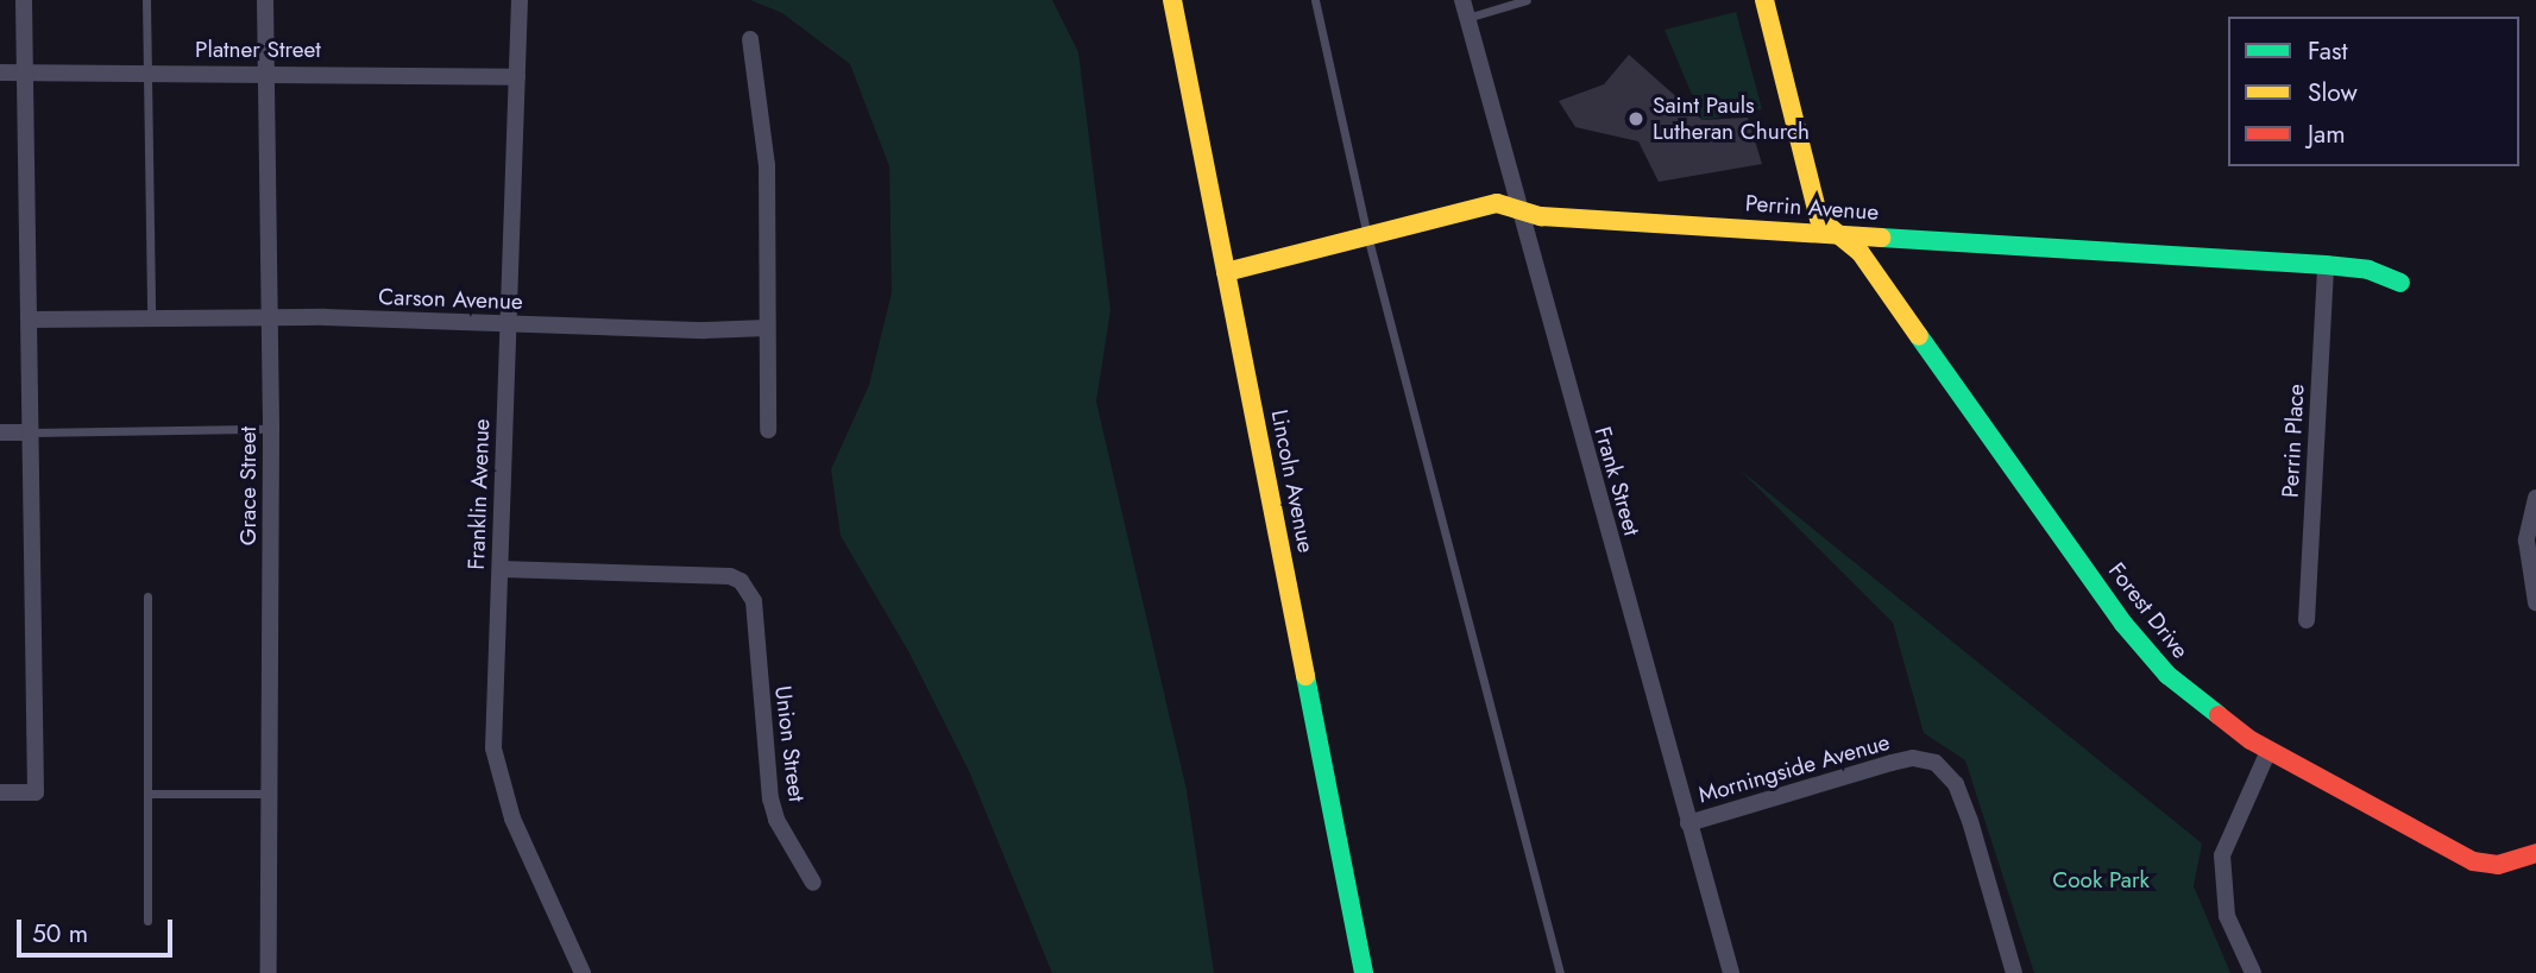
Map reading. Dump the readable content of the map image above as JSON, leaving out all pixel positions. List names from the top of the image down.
{
  "streets": {
    "street": [
      "Platner Street",
      "Perrin Avenue",
      "Carson Avenue",
      "Perrin Place",
      "Lincoln Avenue",
      "Frank Street",
      "Grace Street",
      "Franklin Avenue",
      "Forest Drive",
      "Union Street",
      "Morningside Avenue"
    ]
  },
  "crossings": [
    ["Platner Street", "Grace Street"],
    ["Platner Street", "Franklin Avenue"],
    ["Perrin Avenue", "Perrin Place"],
    ["Perrin Avenue", "Lincoln Avenue"],
    ["Perrin Avenue", "Frank Street"],
    ["Perrin Avenue", "Forest Drive"],
    ["Carson Avenue", "Grace Street"],
    ["Carson Avenue", "Franklin Avenue"],
    ["Frank Street", "Morningside Avenue"],
    ["Franklin Avenue", "Union Street"]
  ],
  "parks": ["Cook Park"],
  "places": ["Saint Pauls Lutheran Church"],
  "legend": ["Fast", "Slow", "Jam"],
  "scale_bar": "50 m"
}
